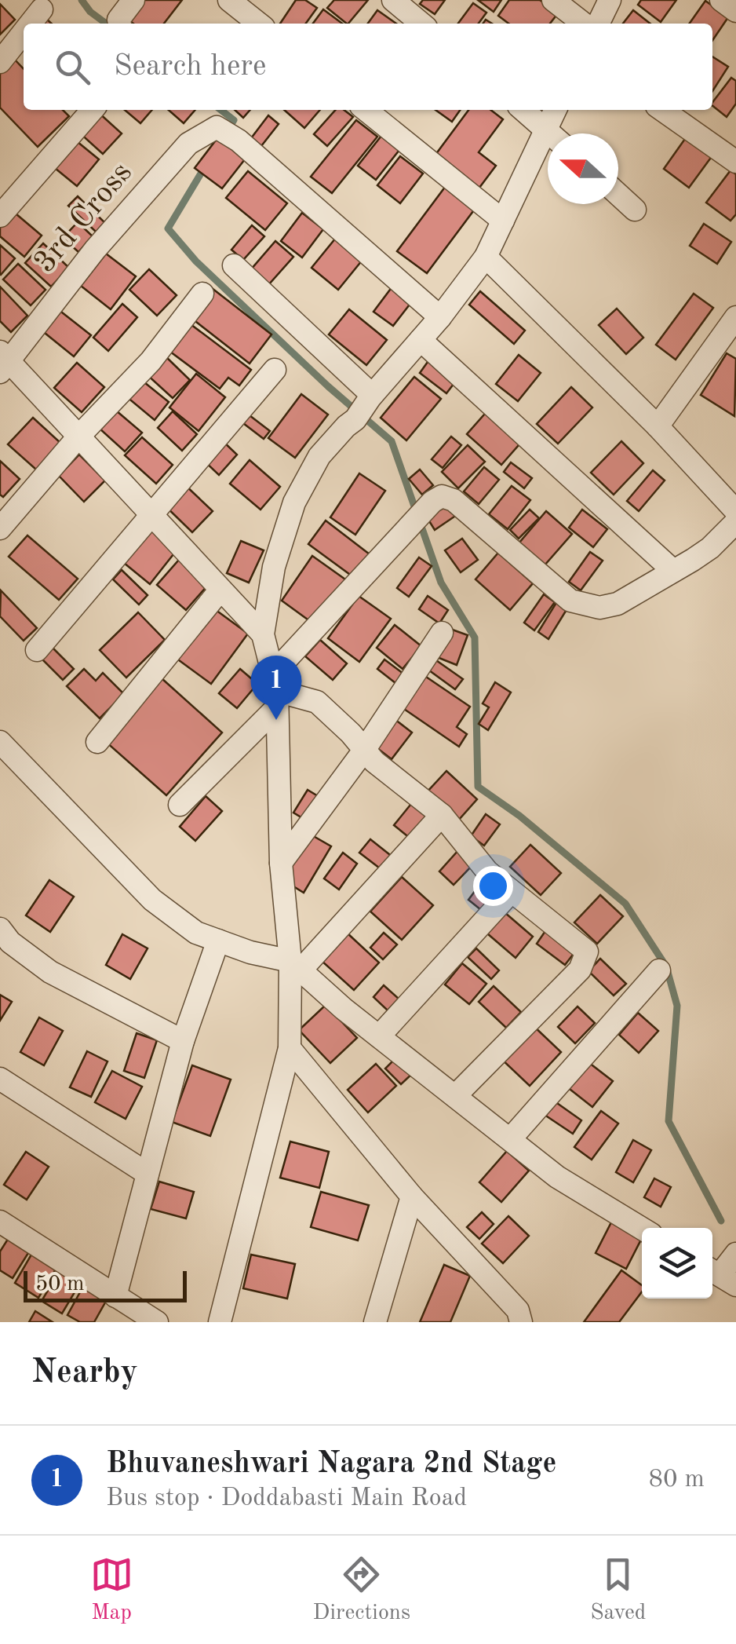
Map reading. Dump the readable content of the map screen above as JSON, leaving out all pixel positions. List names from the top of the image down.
{
  "streets": {
    "street": ["3rd Cross"]
  },
  "scale_bar": "50 m",
  "north": "left",
  "page": {
    "search": "Search here",
    "pins": "1",
    "scale": "50 m",
    "heading": "Nearby",
    "list": [
      {
        "mark": "1",
        "name": "Bhuvaneshwari Nagara 2nd Stage",
        "note": "Bus stop · Doddabasti Main Road",
        "value": "80 m"
      }
    ],
    "nav": ["Map", "Directions", "Saved"]
  }
}
